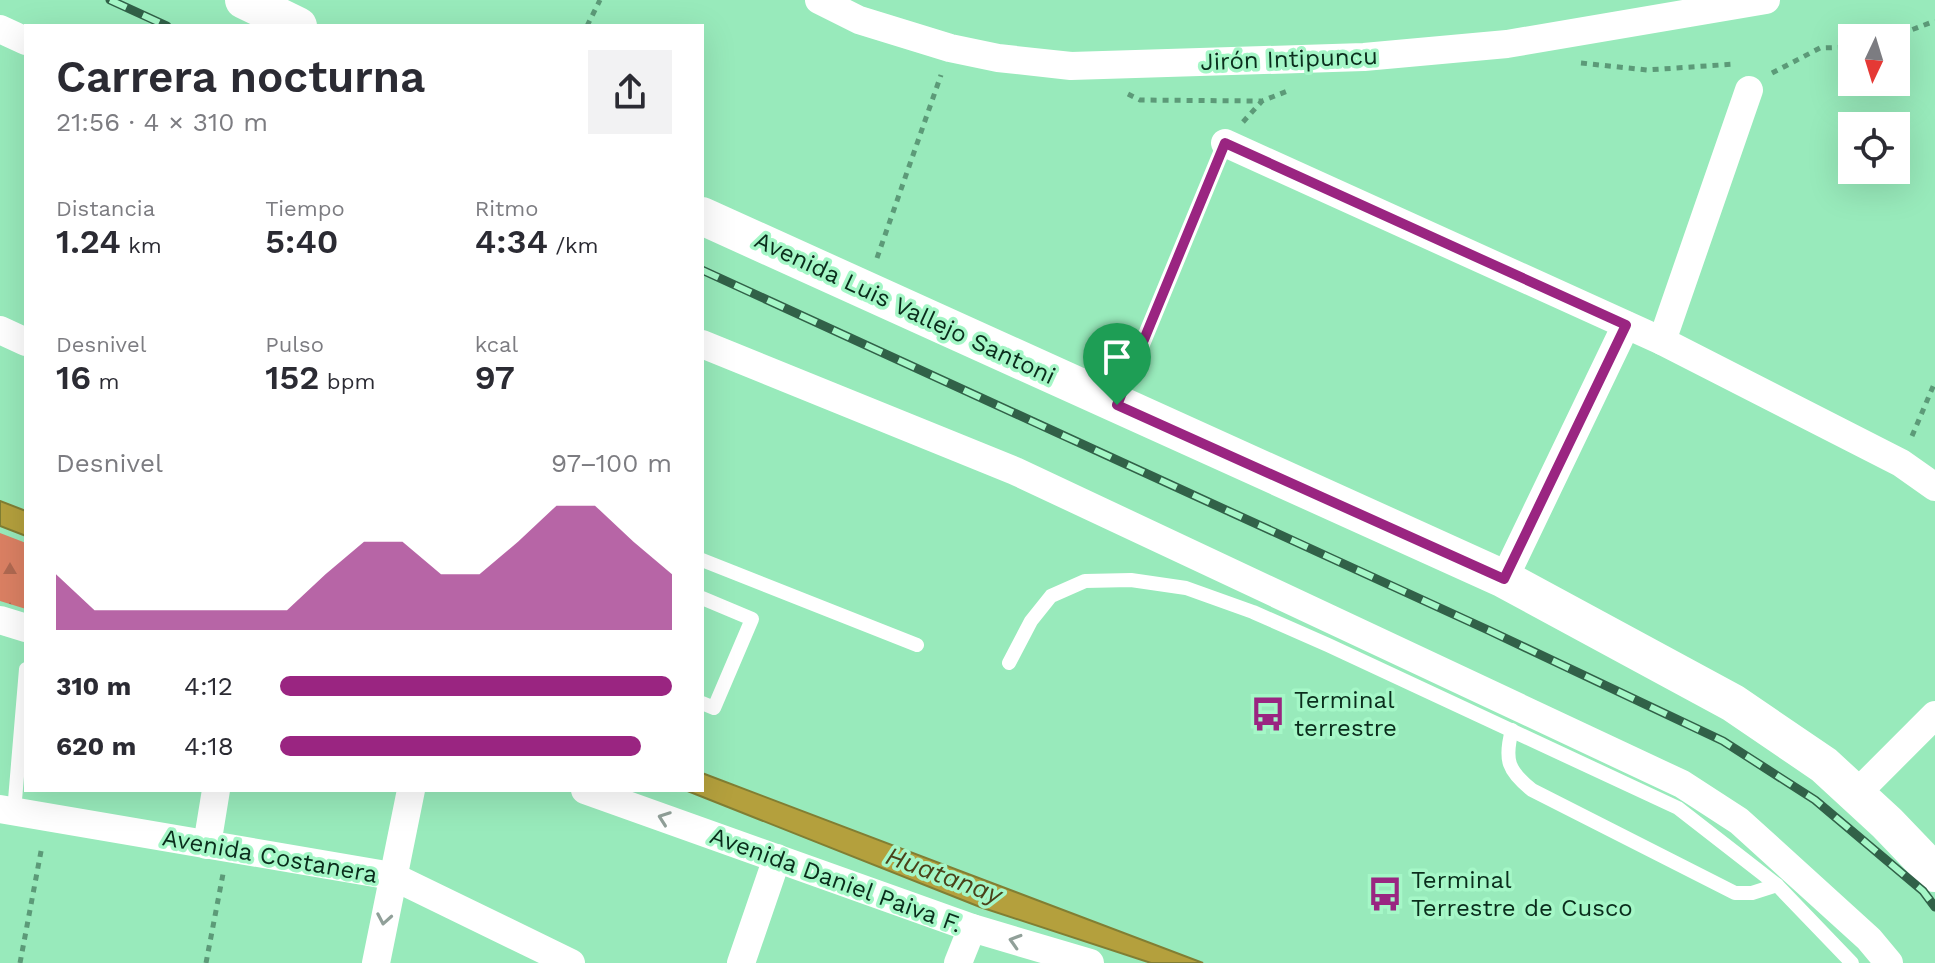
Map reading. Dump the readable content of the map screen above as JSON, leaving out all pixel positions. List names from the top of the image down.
{
  "streets": {
    "street": [
      "Jirón Intipuncu",
      "Avenida Luis Vallejo Santoni",
      "Avenida Costanera",
      "Avenida Daniel Paiva F."
    ]
  },
  "one_way": ["Avenida Daniel Paiva F."],
  "water": ["Huatanay"],
  "places": {
    "bus stop": ["Terminal terrestre", "Terminal Terrestre de Cusco"]
  },
  "north": "bottom",
  "page": {
    "heading": ["Carrera nocturna", "21:56 · 4 × 310 m"],
    "stats": [
      ["Distancia", "1.24 km"],
      ["Tiempo", "5:40"],
      ["Ritmo", "4:34 /km"],
      ["Desnivel", "16 m"],
      ["Pulso", "152 bpm"],
      ["kcal", "97"]
    ],
    "chart": ["Desnivel", "97–100 m"],
    "list": [
      {
        "name": "310 m",
        "note": "4:12"
      },
      {
        "name": "620 m",
        "note": "4:18"
      }
    ]
  }
}
